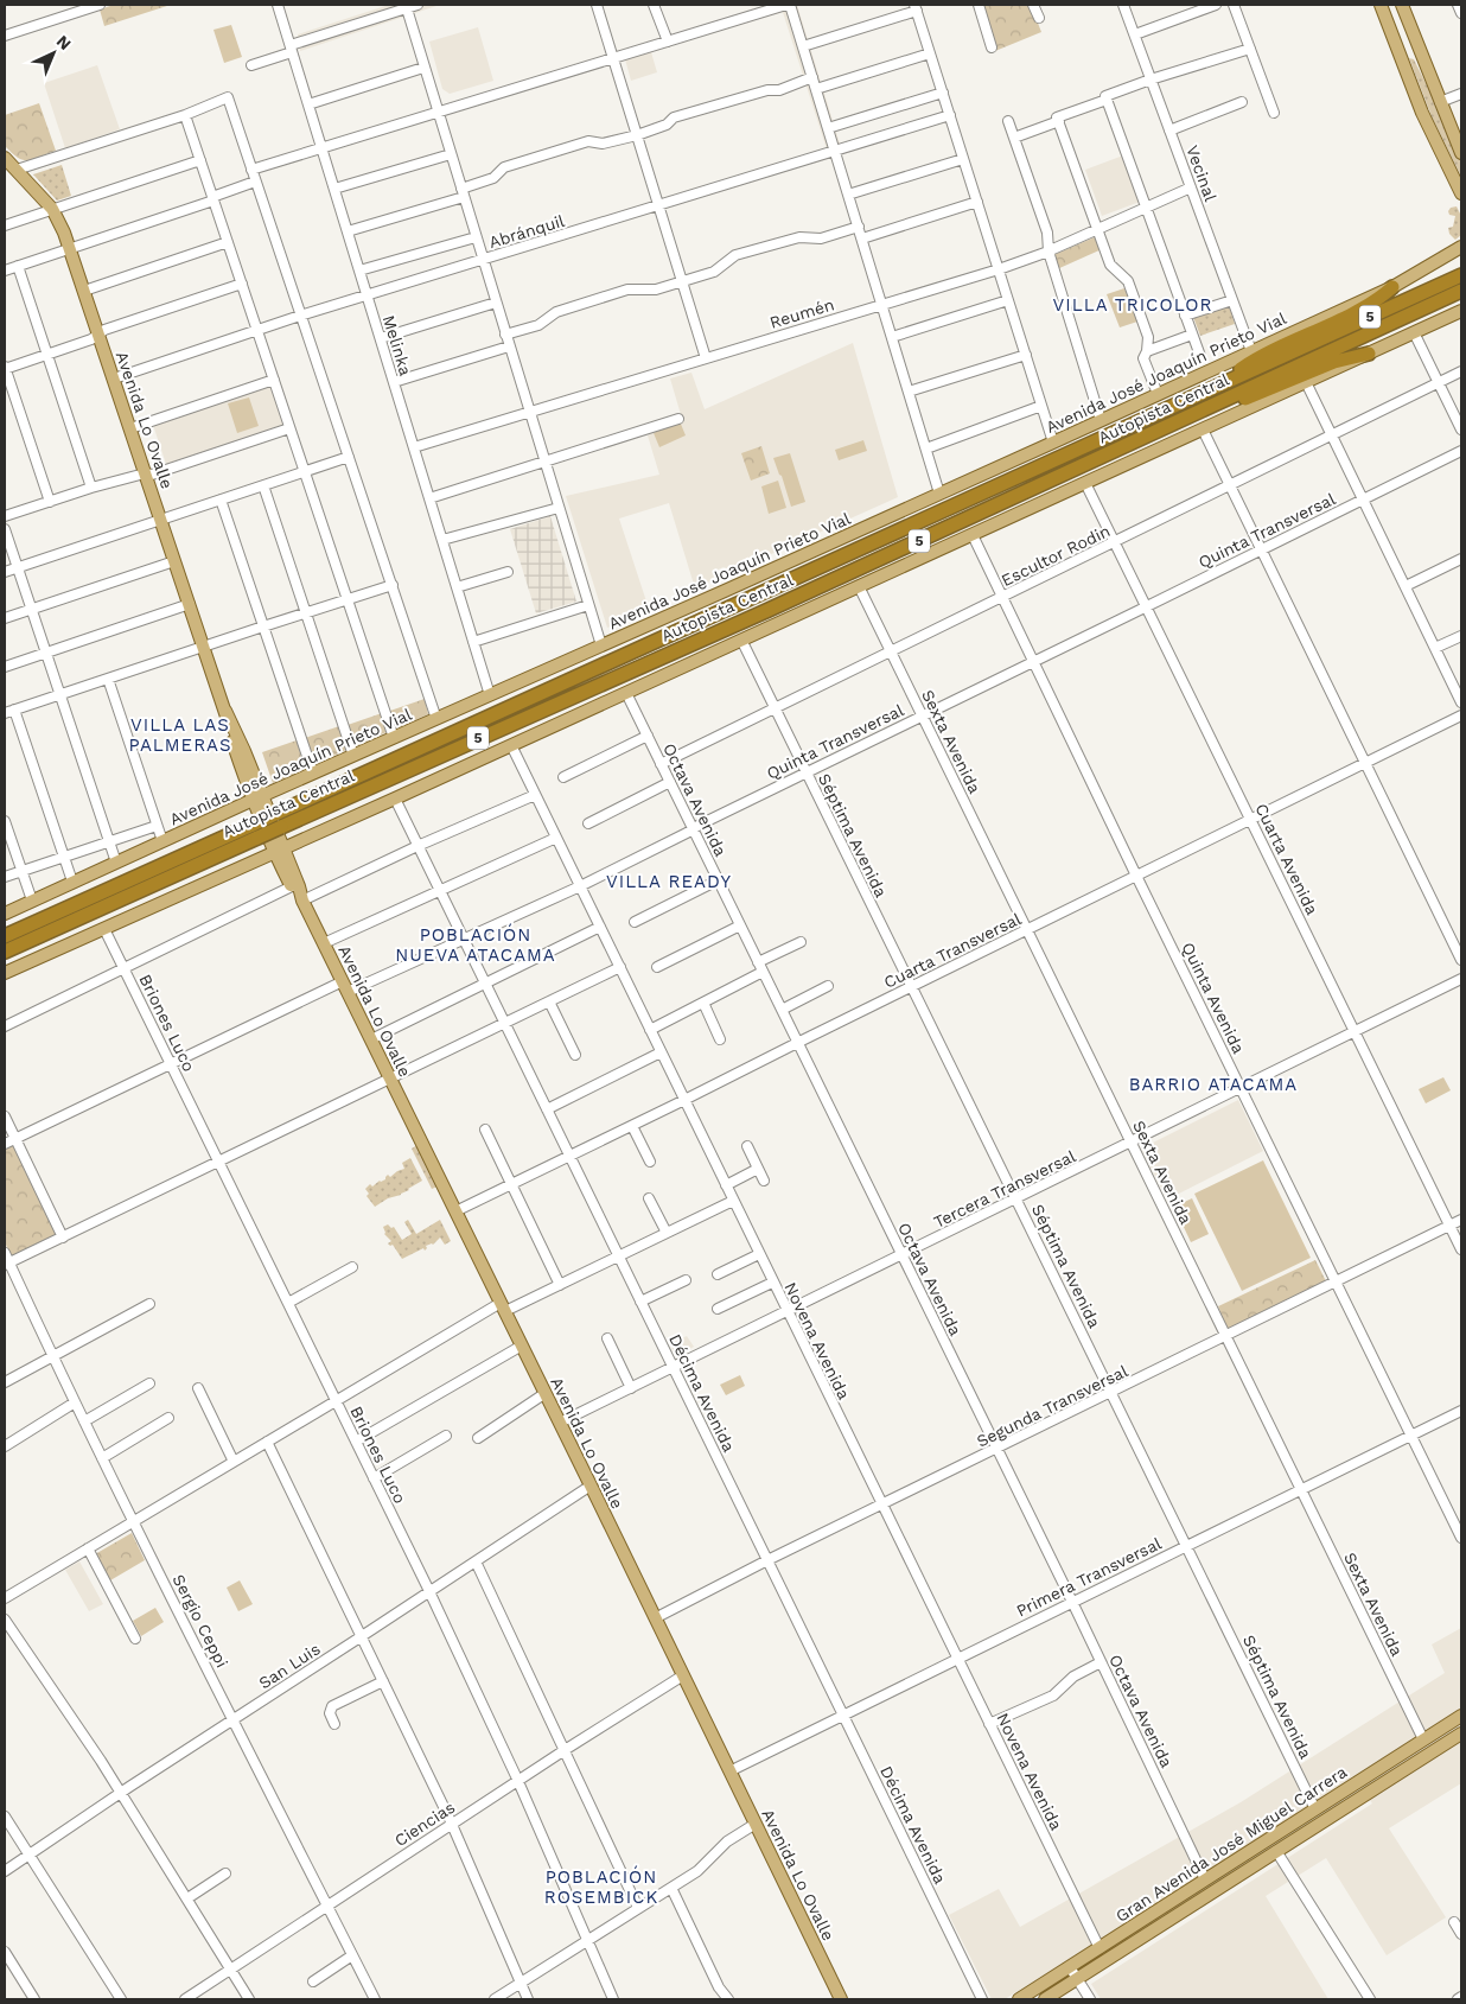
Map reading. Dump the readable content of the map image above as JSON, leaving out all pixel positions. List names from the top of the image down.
{
  "streets": {
    "highway": ["5", "Autopista Central"],
    "main road": ["Avenida José Joaquín Prieto Vial", "Avenida Lo Ovalle", "Gran Avenida José Miguel Carrera"],
    "street": [
      "Vecinal",
      "Abránquil",
      "Reumén",
      "Melinka",
      "Quinta Transversal",
      "Escultor Rodin",
      "Sexta Avenida",
      "Octava Avenida",
      "Séptima Avenida",
      "Cuarta Avenida",
      "Cuarta Transversal",
      "Quinta Avenida",
      "Briones Luco",
      "Tercera Transversal",
      "Novena Avenida",
      "Décima Avenida",
      "Segunda Transversal",
      "Primera Transversal",
      "Sergio Ceppi",
      "San Luis",
      "Ciencias"
    ]
  },
  "crossings": [
    ["Vecinal", "Reumén"],
    ["Vecinal", "Avenida José Joaquín Prieto Vial"],
    ["Abránquil", "Melinka"],
    ["Abránquil", "Avenida Lo Ovalle"],
    ["Reumén", "Melinka"],
    ["Melinka", "Avenida José Joaquín Prieto Vial"],
    ["Avenida José Joaquín Prieto Vial", "Avenida Lo Ovalle"],
    ["Avenida Lo Ovalle", "Quinta Transversal"],
    ["Avenida Lo Ovalle", "Cuarta Transversal"],
    ["Avenida Lo Ovalle", "Tercera Transversal"],
    ["Avenida Lo Ovalle", "Segunda Transversal"],
    ["Avenida Lo Ovalle", "Primera Transversal"],
    ["Avenida Lo Ovalle", "San Luis"],
    ["Avenida Lo Ovalle", "Ciencias"],
    ["Quinta Transversal", "Sexta Avenida"],
    ["Quinta Transversal", "Octava Avenida"],
    ["Quinta Transversal", "Séptima Avenida"],
    ["Quinta Transversal", "Cuarta Avenida"],
    ["Quinta Transversal", "Quinta Avenida"],
    ["Quinta Transversal", "Novena Avenida"],
    ["Quinta Transversal", "Décima Avenida"],
    ["Escultor Rodin", "Sexta Avenida"],
    ["Escultor Rodin", "Octava Avenida"],
    ["Escultor Rodin", "Séptima Avenida"],
    ["Escultor Rodin", "Cuarta Avenida"],
    ["Escultor Rodin", "Quinta Avenida"],
    ["Sexta Avenida", "Cuarta Transversal"],
    ["Sexta Avenida", "Tercera Transversal"],
    ["Sexta Avenida", "Segunda Transversal"],
    ["Sexta Avenida", "Primera Transversal"],
    ["Sexta Avenida", "Gran Avenida José Miguel Carrera"],
    ["Octava Avenida", "Cuarta Transversal"],
    ["Octava Avenida", "Tercera Transversal"],
    ["Octava Avenida", "Segunda Transversal"],
    ["Octava Avenida", "Primera Transversal"],
    ["Octava Avenida", "Gran Avenida José Miguel Carrera"],
    ["Séptima Avenida", "Cuarta Transversal"],
    ["Séptima Avenida", "Tercera Transversal"],
    ["Séptima Avenida", "Segunda Transversal"],
    ["Séptima Avenida", "Primera Transversal"],
    ["Séptima Avenida", "Gran Avenida José Miguel Carrera"],
    ["Cuarta Avenida", "Cuarta Transversal"],
    ["Cuarta Avenida", "Tercera Transversal"],
    ["Cuarta Avenida", "Segunda Transversal"],
    ["Cuarta Transversal", "Quinta Avenida"],
    ["Cuarta Transversal", "Novena Avenida"],
    ["Cuarta Transversal", "Décima Avenida"],
    ["Quinta Avenida", "Tercera Transversal"],
    ["Quinta Avenida", "Segunda Transversal"],
    ["Quinta Avenida", "Primera Transversal"],
    ["Briones Luco", "San Luis"],
    ["Briones Luco", "Ciencias"],
    ["Tercera Transversal", "Novena Avenida"],
    ["Tercera Transversal", "Décima Avenida"],
    ["Novena Avenida", "Segunda Transversal"],
    ["Novena Avenida", "Primera Transversal"],
    ["Novena Avenida", "Gran Avenida José Miguel Carrera"],
    ["Décima Avenida", "Segunda Transversal"],
    ["Décima Avenida", "Primera Transversal"],
    ["Sergio Ceppi", "San Luis"],
    ["Sergio Ceppi", "Ciencias"]
  ],
  "districts": [
    "VILLA TRICOLOR",
    "VILLA LAS PALMERAS",
    "VILLA READY",
    "POBLACIÓN NUEVA ATACAMA",
    "BARRIO ATACAMA",
    "POBLACIÓN ROSEMBICK"
  ],
  "north": "top right"
}
